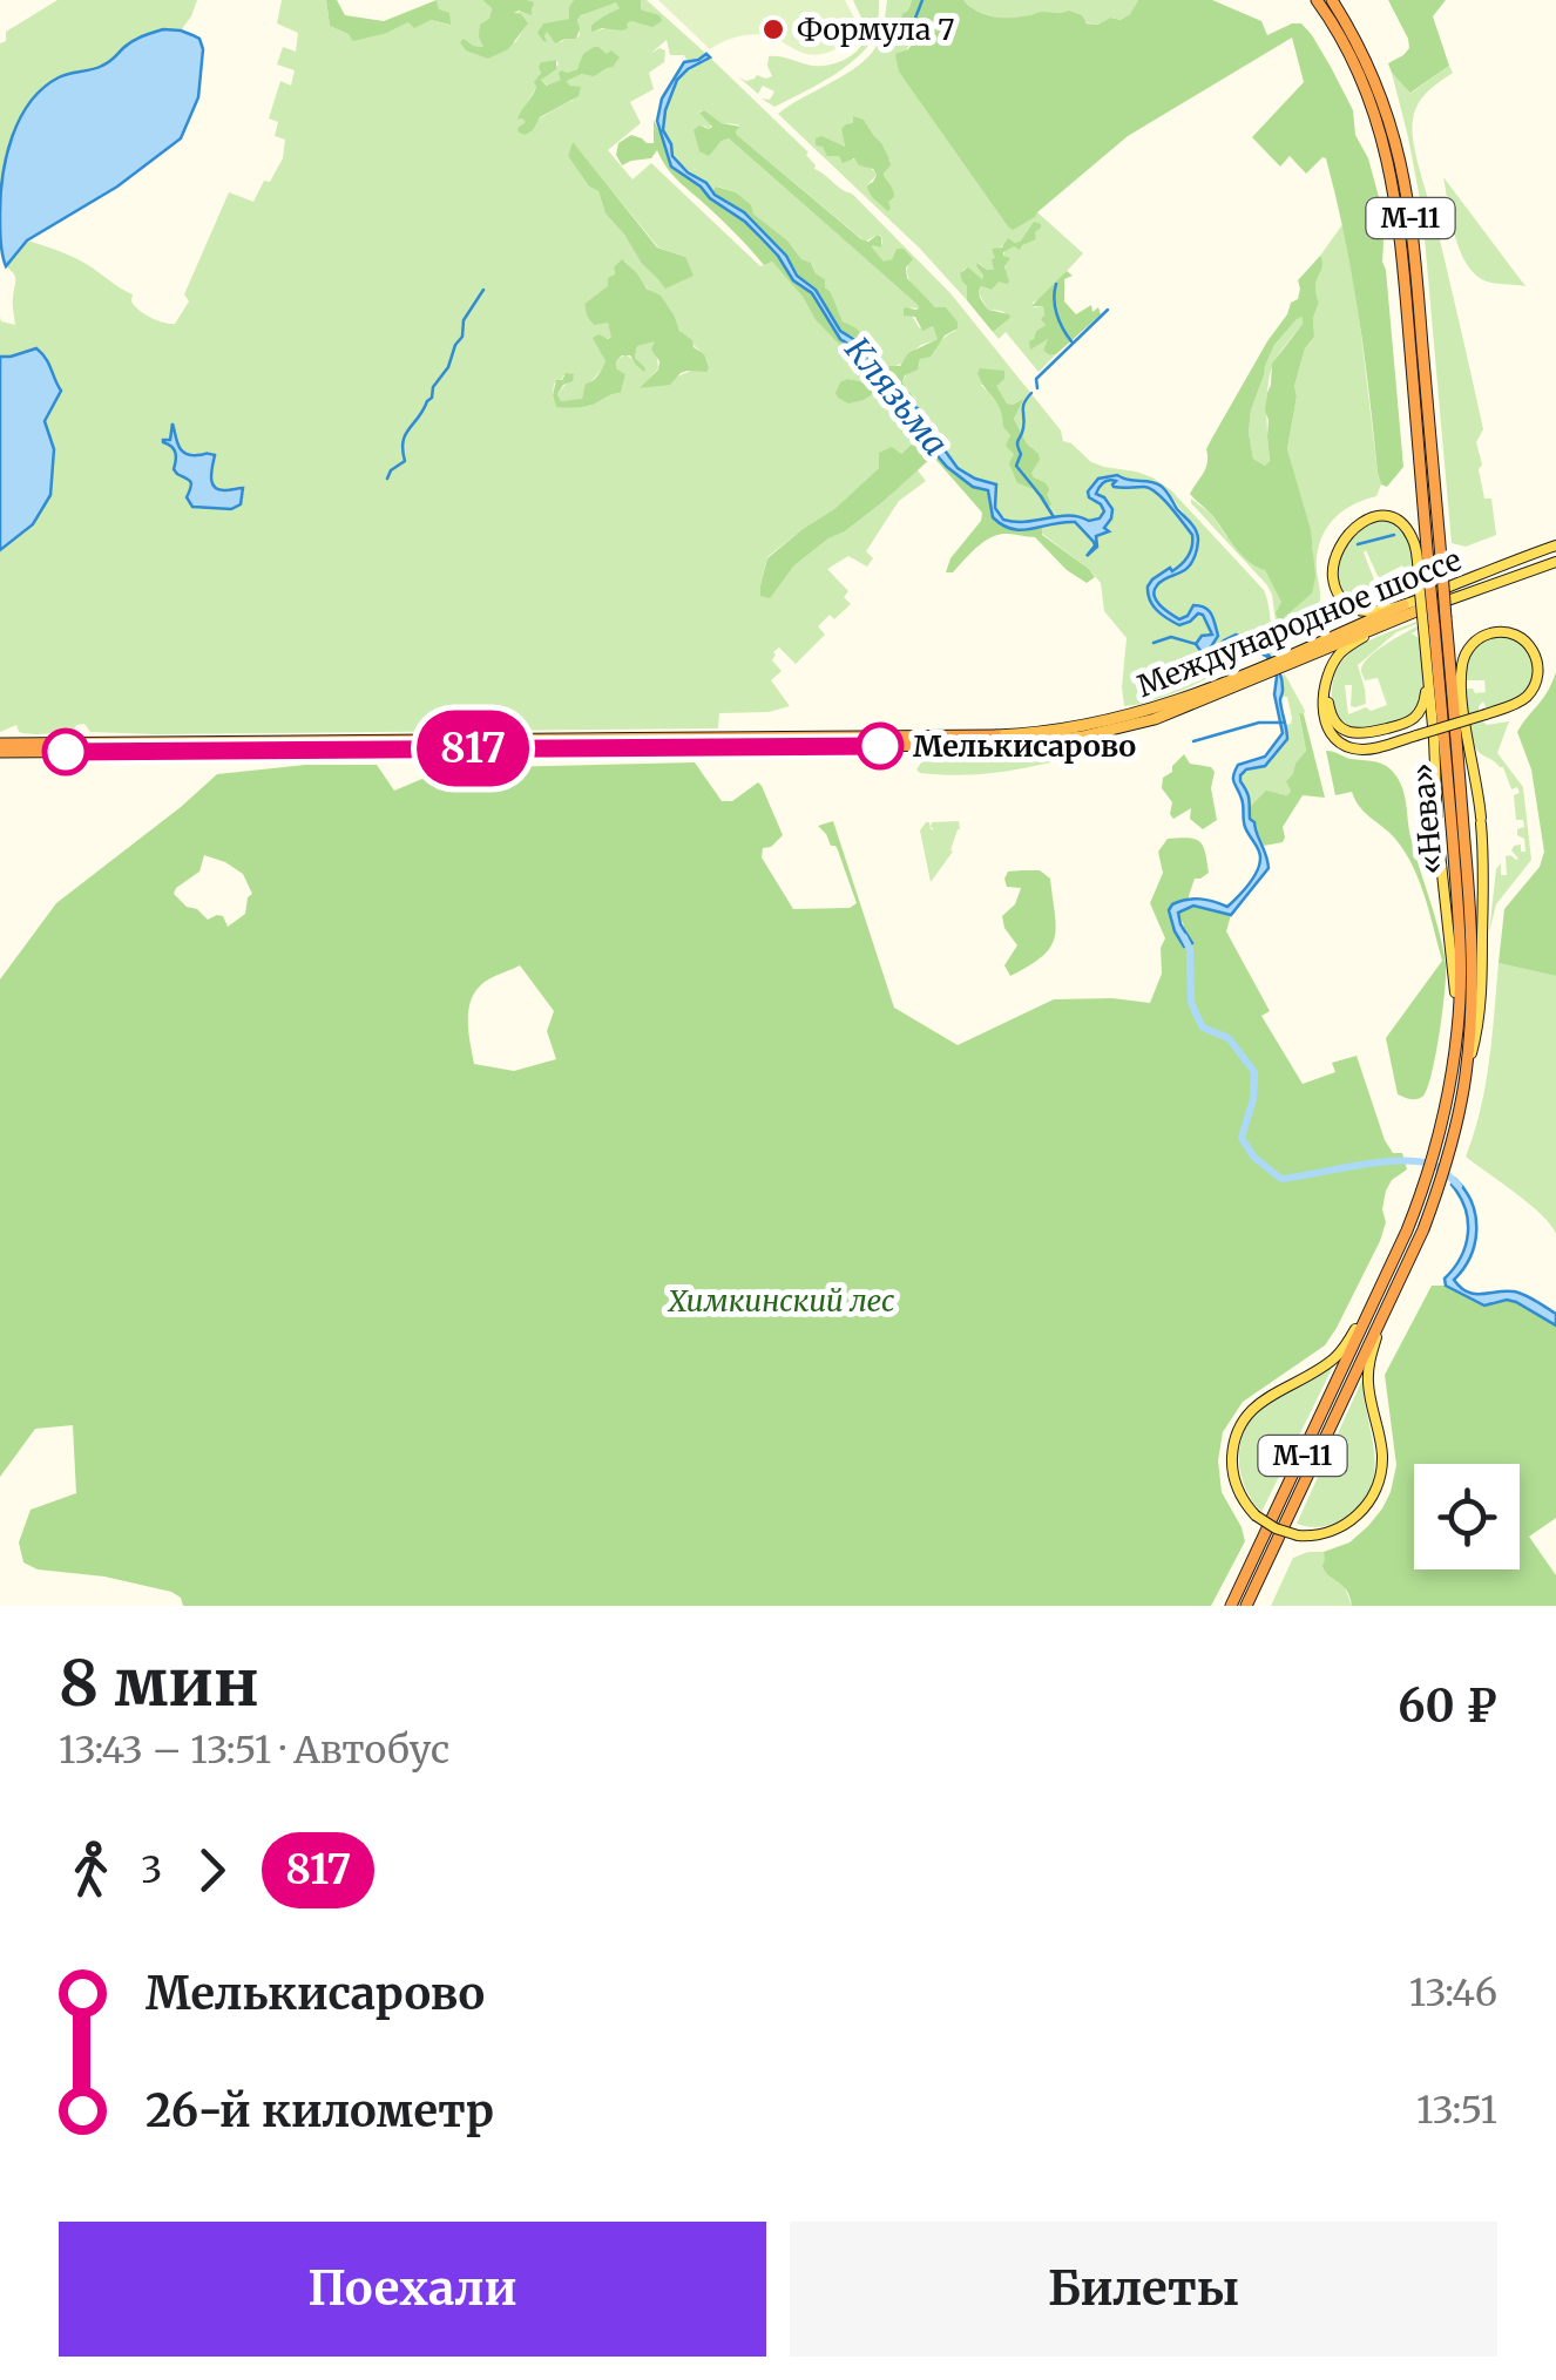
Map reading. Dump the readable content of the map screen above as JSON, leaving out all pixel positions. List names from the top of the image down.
{
  "streets": {
    "highway": ["М-11", "Международное шоссе", "«Нева»"]
  },
  "crossings": [
    ["М-11", "Международное шоссе"],
    ["М-11", "«Нева»"]
  ],
  "water": ["Клязьма"],
  "parks": ["Химкинский лес"],
  "places": ["Формула 7", "Мелькисарово"],
  "lines": ["bus line 817"],
  "page": {
    "on_map": "817",
    "heading": ["8 мин", "13:43 – 13:51 · Автобус", "60 ₽"],
    "legs": ["3", "817"],
    "list": [
      {
        "name": "Мелькисарово",
        "value": "13:46"
      },
      {
        "name": "26-й километр",
        "value": "13:51"
      }
    ],
    "buttons": ["Поехали", "Билеты"]
  }
}
